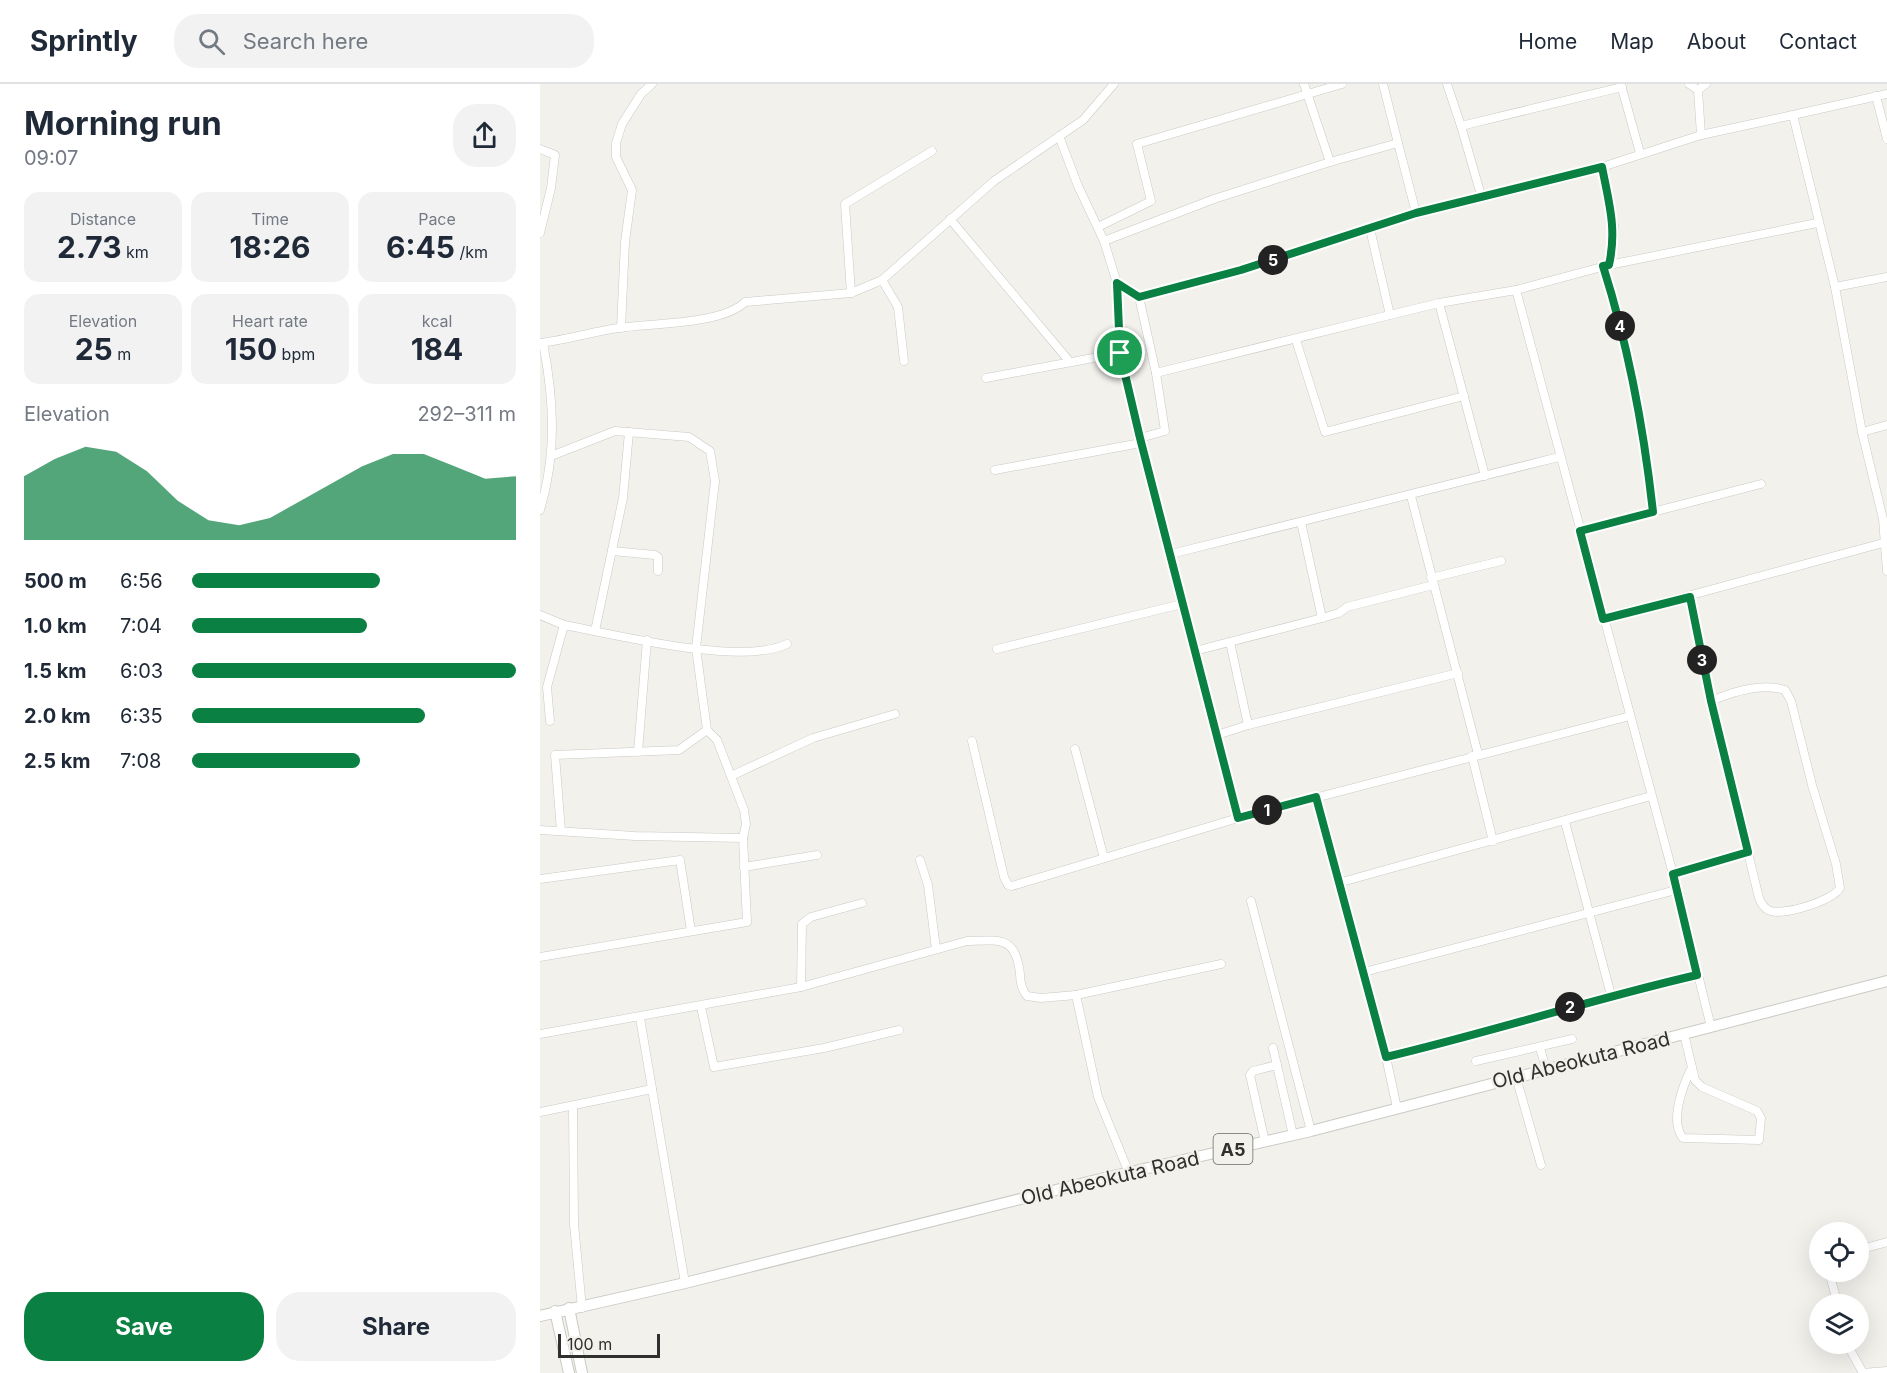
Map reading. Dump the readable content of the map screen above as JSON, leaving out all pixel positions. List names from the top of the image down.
{
  "streets": {
    "highway": ["Old Abeokuta Road", "A5"]
  },
  "scale_bar": "100 m",
  "page": {
    "header": "Sprintly",
    "search": "Search here",
    "nav": [
      "Home",
      "Map",
      "About",
      "Contact"
    ],
    "heading": ["Morning run", "09:07"],
    "stats": [
      ["Distance", "2.73 km"],
      ["Time", "18:26"],
      ["Pace", "6:45 /km"],
      ["Elevation", "25 m"],
      ["Heart rate", "150 bpm"],
      ["kcal", "184"]
    ],
    "pins": [
      "5",
      "4",
      "3",
      "1",
      "2"
    ],
    "chart": ["Elevation", "292–311 m"],
    "list": [
      {
        "name": "500 m",
        "note": "6:56"
      },
      {
        "name": "1.0 km",
        "note": "7:04"
      },
      {
        "name": "1.5 km",
        "note": "6:03"
      },
      {
        "name": "2.0 km",
        "note": "6:35"
      },
      {
        "name": "2.5 km",
        "note": "7:08"
      }
    ],
    "buttons": ["Save", "Share"],
    "scale": "100 m"
  }
}
